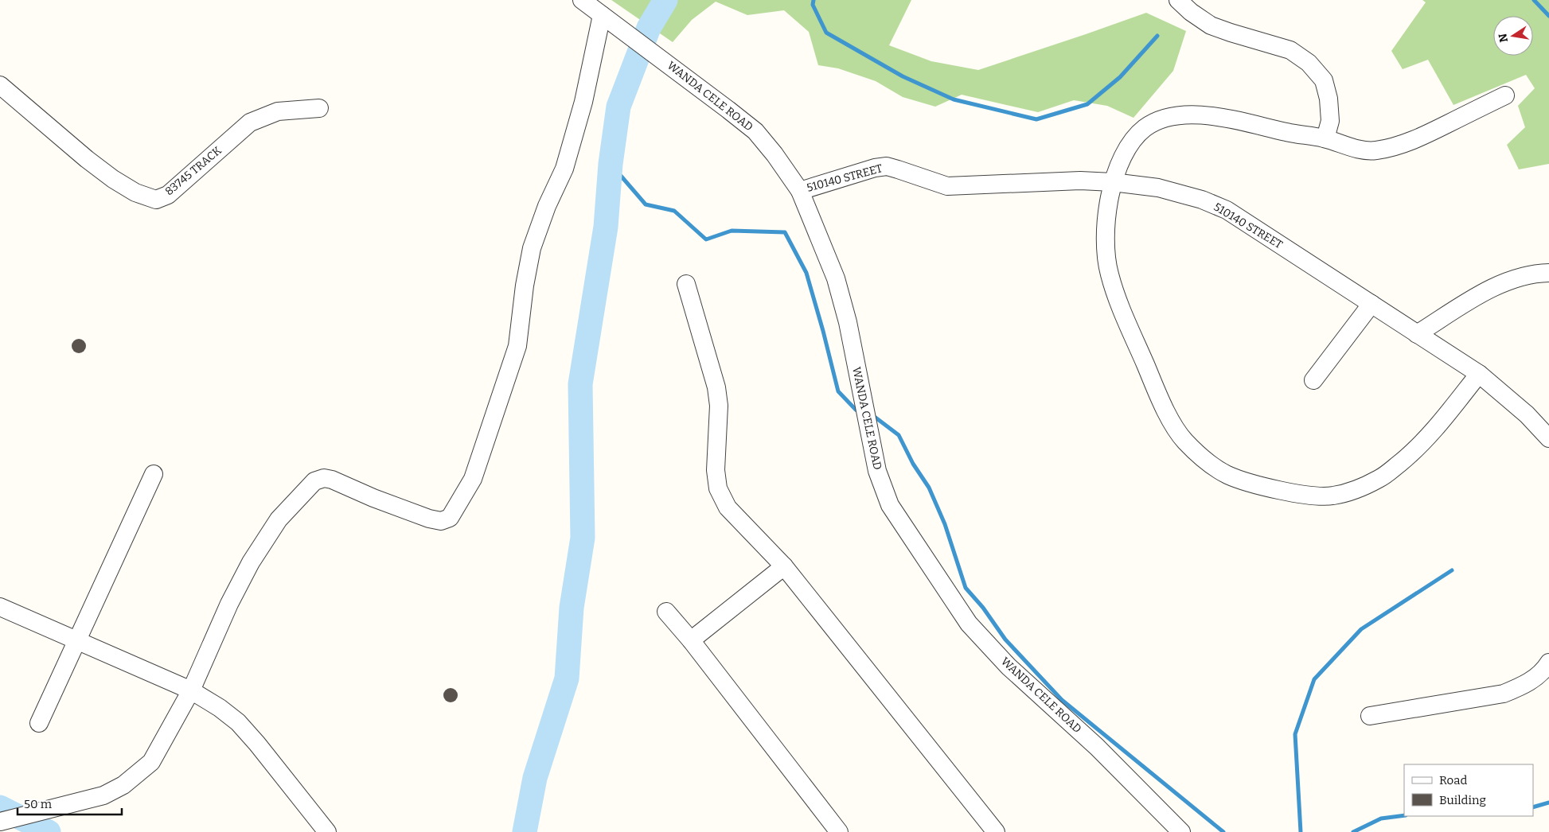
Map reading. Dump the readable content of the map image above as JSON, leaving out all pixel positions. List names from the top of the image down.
{
  "streets": {
    "street": ["WANDA CELE ROAD", "83745 TRACK", "510140 STREET"]
  },
  "crossings": [
    ["WANDA CELE ROAD", "510140 STREET"]
  ],
  "legend": ["Road", "Building"],
  "scale_bar": "50 m",
  "north": "left"
}
